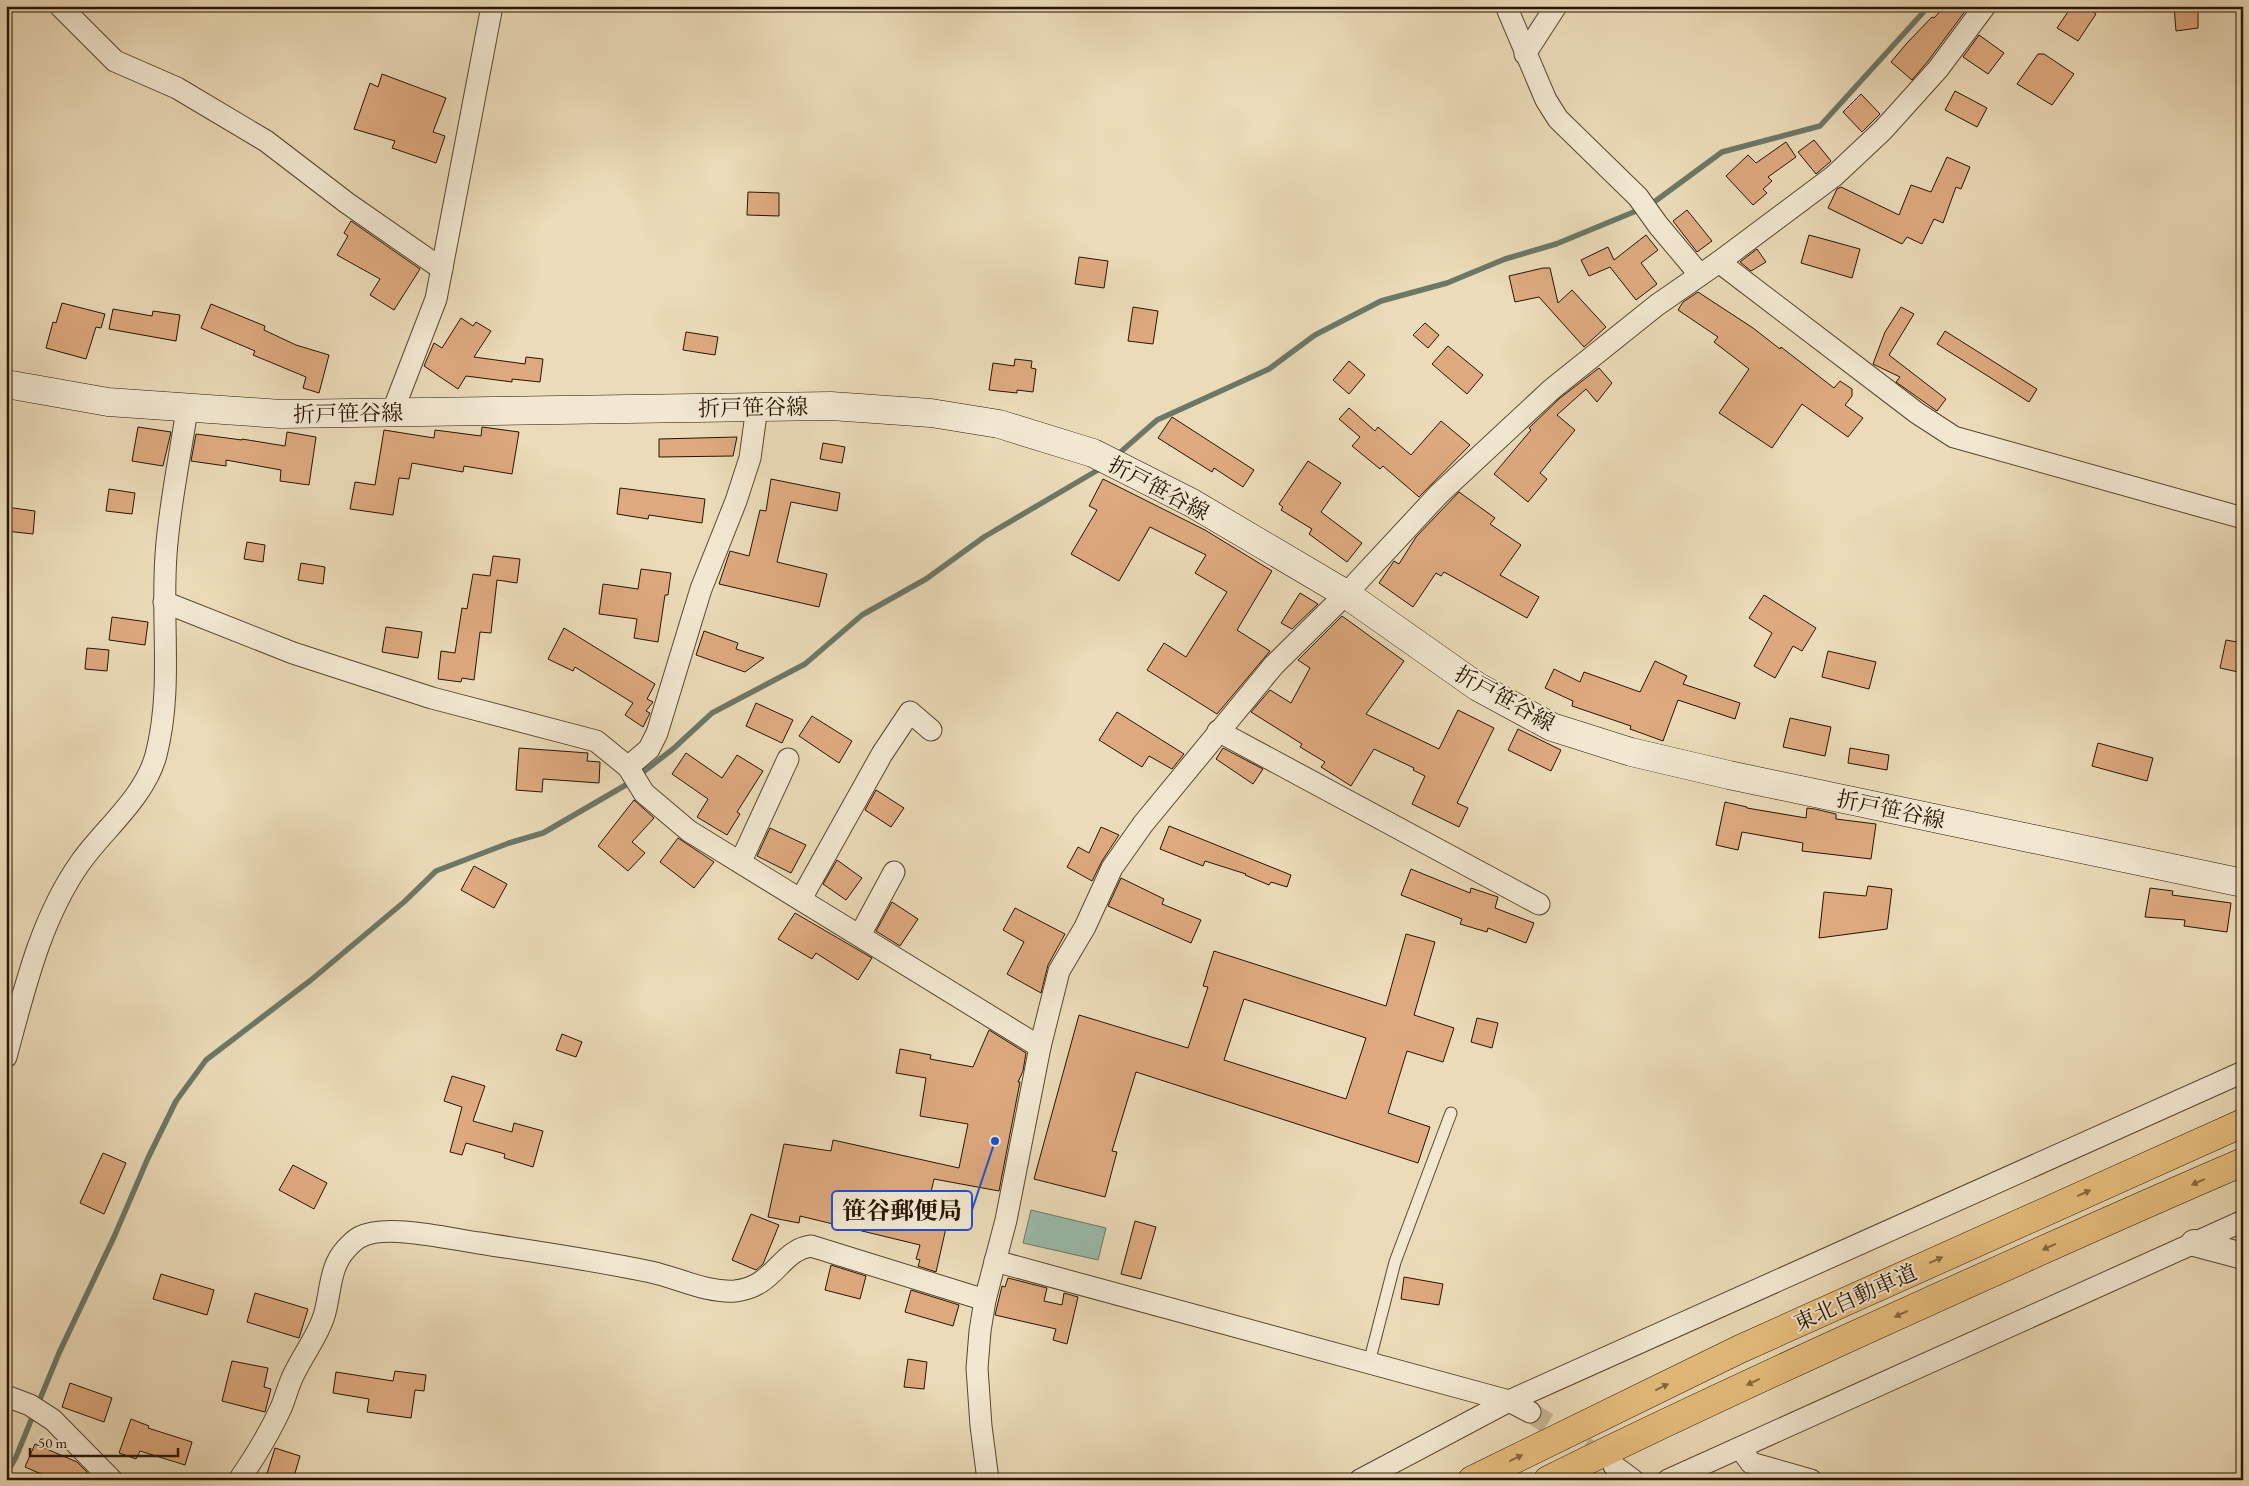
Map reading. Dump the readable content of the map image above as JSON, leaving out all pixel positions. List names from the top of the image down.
{
  "streets": {
    "highway": ["東北自動車道"],
    "main road": ["折戸笹谷線"]
  },
  "places": ["笹谷郵便局"],
  "scale_bar": "50 m"
}
